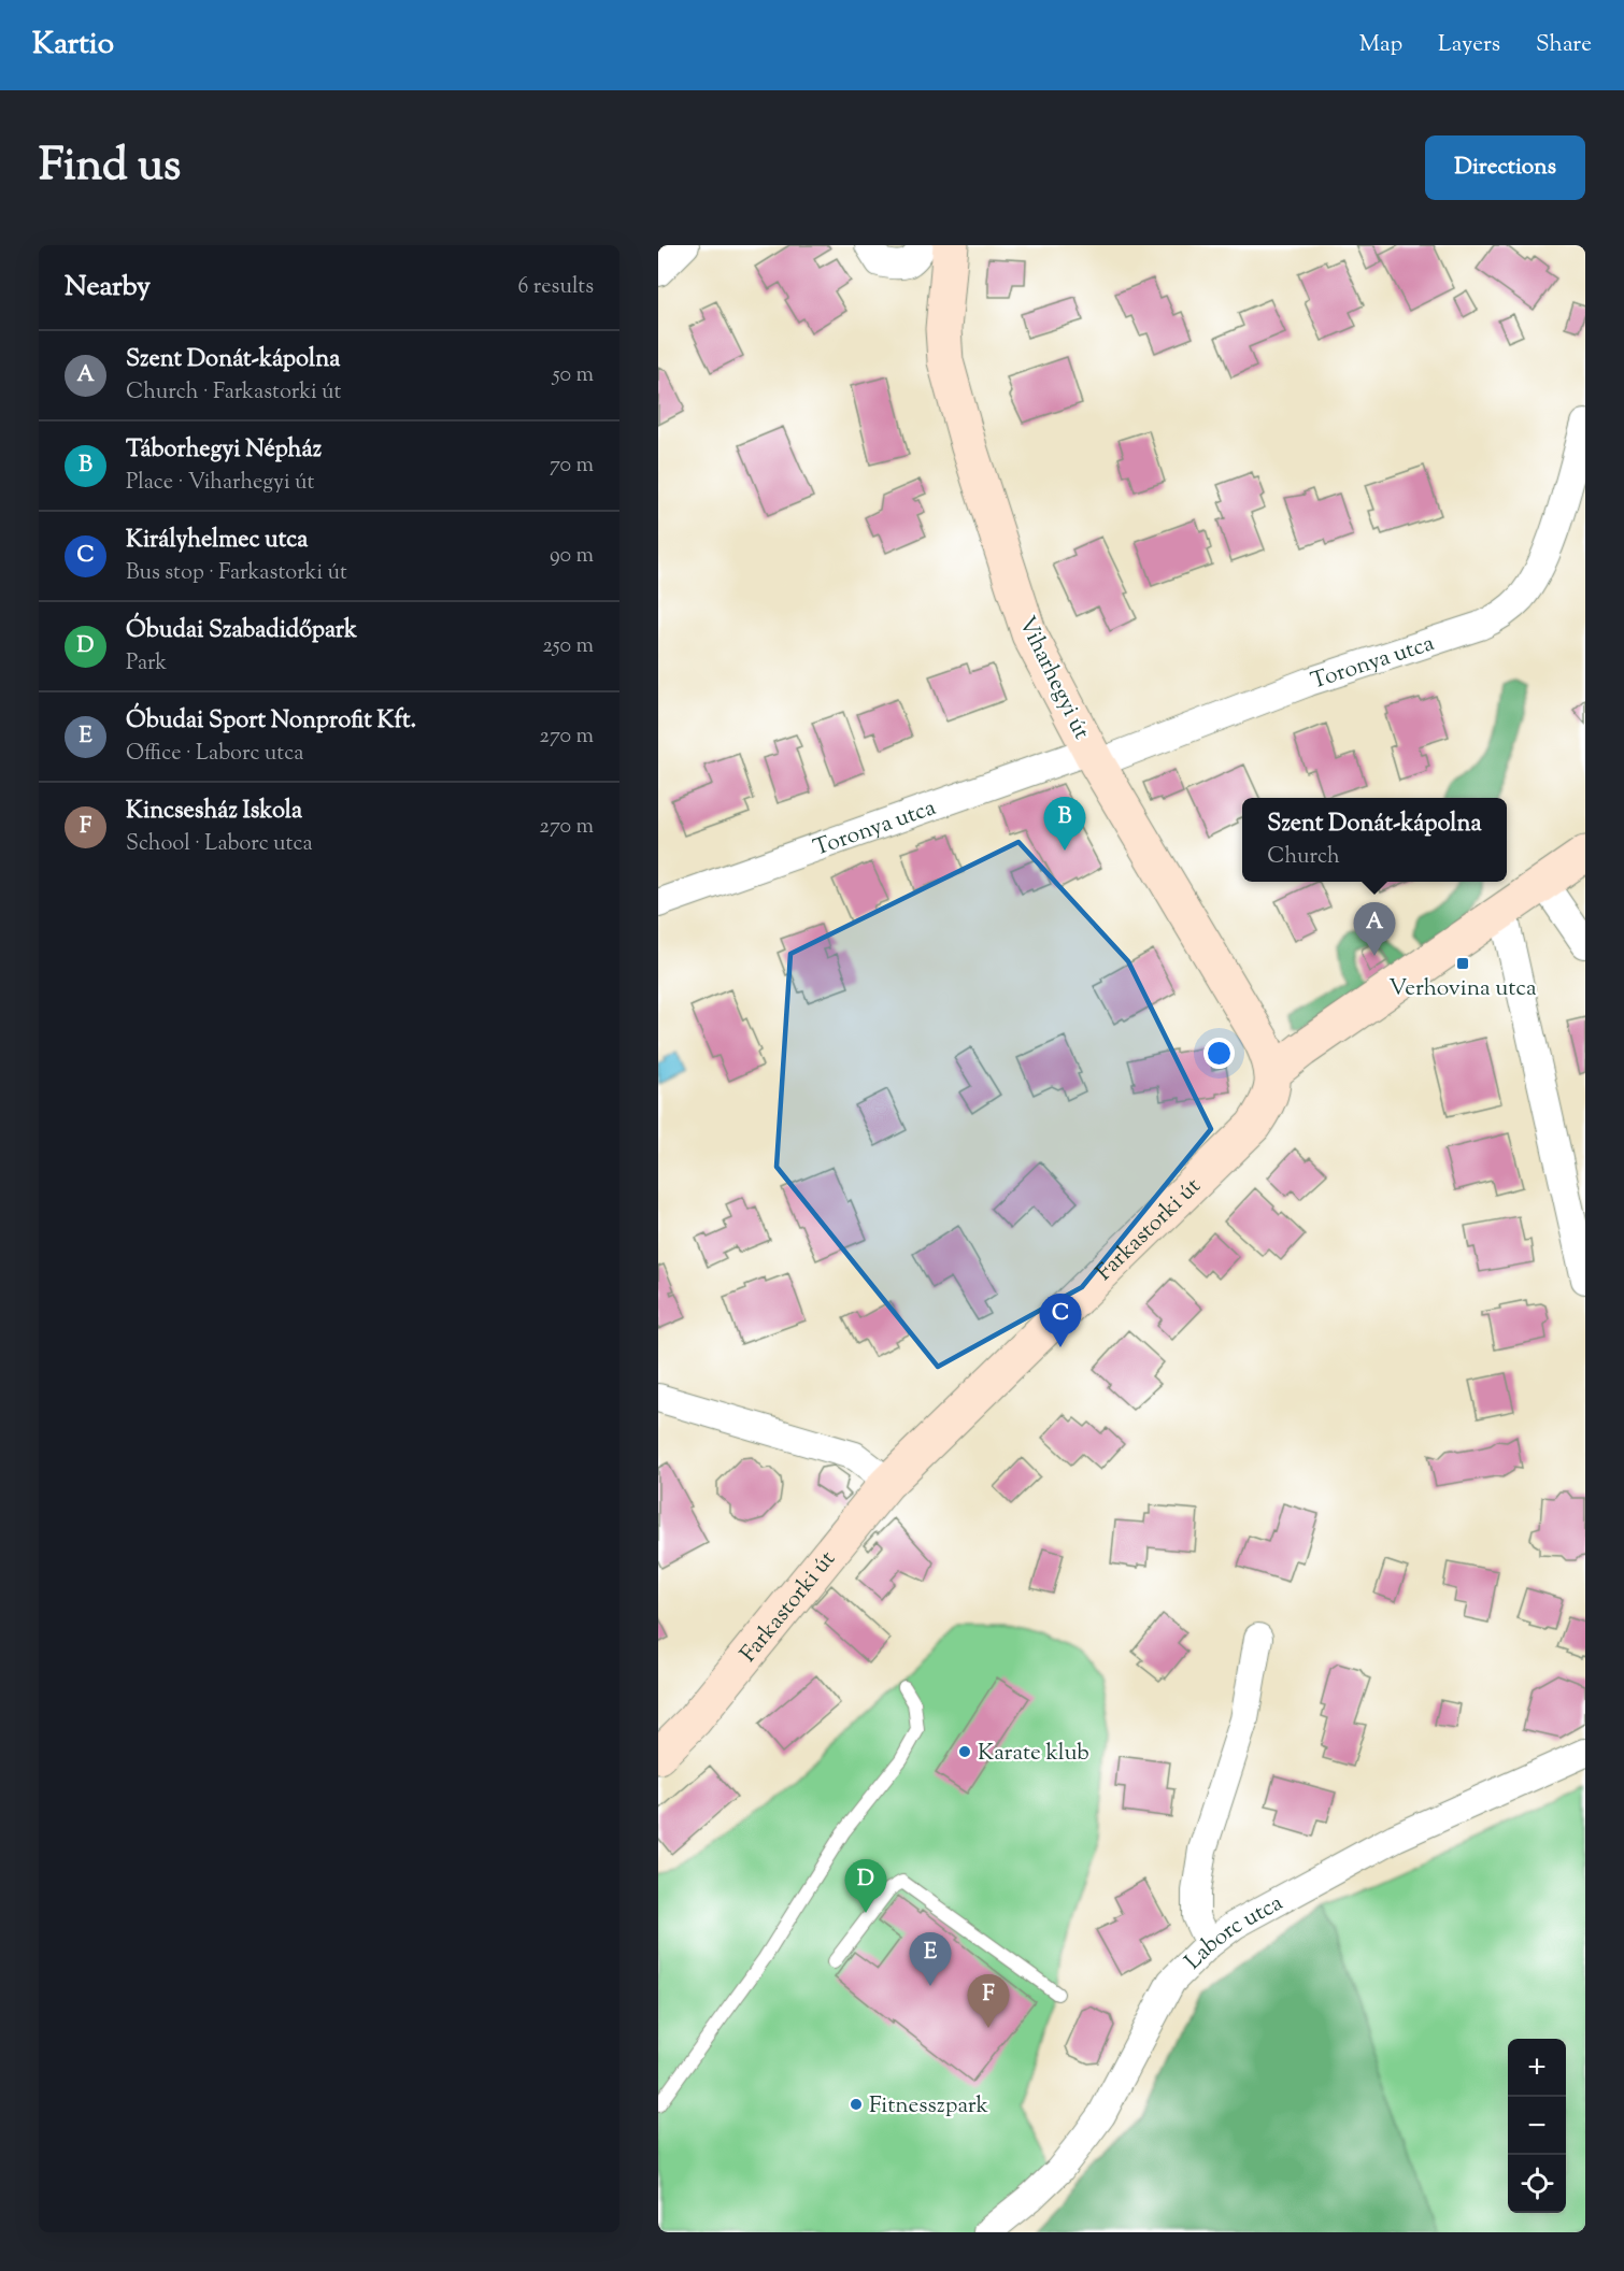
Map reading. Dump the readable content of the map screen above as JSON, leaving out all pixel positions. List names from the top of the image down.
{
  "streets": {
    "street": [
      "Toronya utca",
      "Viharhegyi út",
      "Farkastorki út",
      "Laborc utca"
    ]
  },
  "crossings": [
    ["Toronya utca", "Viharhegyi út"],
    ["Viharhegyi út", "Farkastorki út"]
  ],
  "places": {
    "transit": ["Verhovina utca"],
    "other": ["Karate klub", "Fitnesszpark"]
  },
  "page": {
    "header": "Kartio",
    "nav": ["Map", "Layers", "Share"],
    "title": "Find us",
    "buttons": "Directions",
    "heading": ["Nearby", "6 results"],
    "list": [
      {
        "mark": "A",
        "name": "Szent Donát-kápolna",
        "note": "Church · Farkastorki út",
        "value": "50 m"
      },
      {
        "mark": "B",
        "name": "Táborhegyi Népház",
        "note": "Place · Viharhegyi út",
        "value": "70 m"
      },
      {
        "mark": "C",
        "name": "Királyhelmec utca",
        "note": "Bus stop · Farkastorki út",
        "value": "90 m"
      },
      {
        "mark": "D",
        "name": "Óbudai Szabadidőpark",
        "note": "Park",
        "value": "250 m"
      },
      {
        "mark": "E",
        "name": "Óbudai Sport Nonprofit Kft.",
        "note": "Office · Laborc utca",
        "value": "270 m"
      },
      {
        "mark": "F",
        "name": "Kincsesház Iskola",
        "note": "School · Laborc utca",
        "value": "270 m"
      }
    ],
    "pins": [
      "B",
      "A",
      "C",
      "D",
      "E",
      "F"
    ],
    "popup": ["Szent Donát-kápolna", "Church"],
    "map_buttons": ["+", "−"]
  }
}
